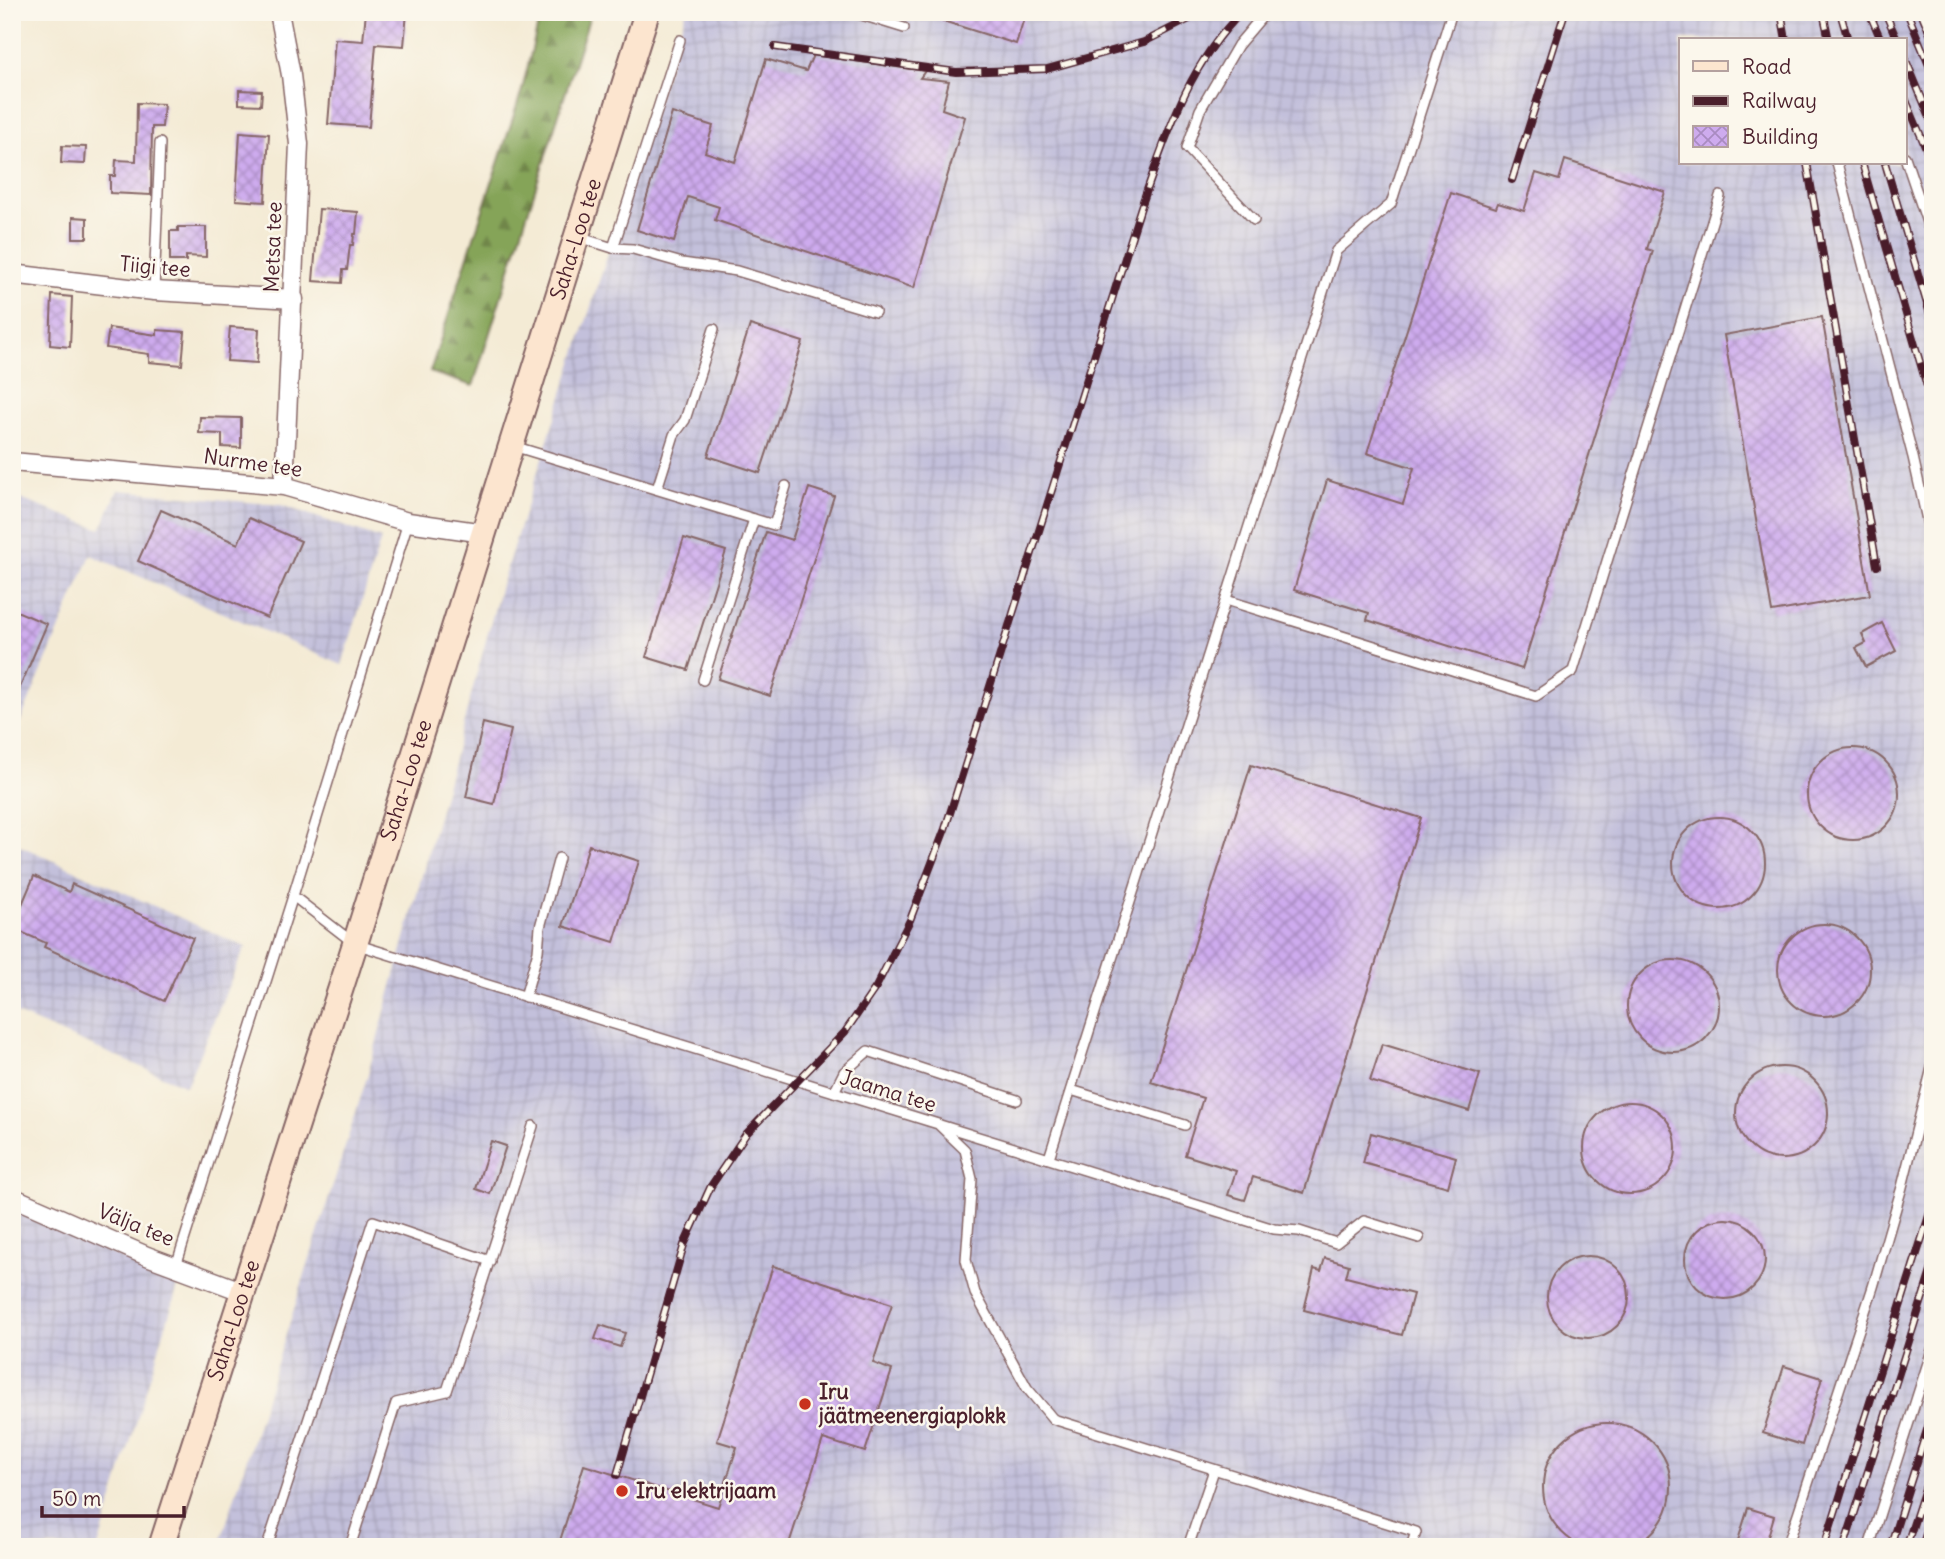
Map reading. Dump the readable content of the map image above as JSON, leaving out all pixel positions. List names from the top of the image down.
{
  "streets": {
    "main road": ["Saha-Loo tee"],
    "street": [
      "Metsa tee",
      "Tiigi tee",
      "Nurme tee",
      "Välja tee"
    ],
    "lane": ["Jaama tee"]
  },
  "crossings": [
    ["Saha-Loo tee", "Nurme tee"],
    ["Saha-Loo tee", "Jaama tee"],
    ["Saha-Loo tee", "Välja tee"],
    ["Metsa tee", "Tiigi tee"],
    ["Metsa tee", "Nurme tee"]
  ],
  "places": ["Iru jäätmeenergiaplokk", "Iru elektrijaam"],
  "legend": ["Road", "Railway", "Building"],
  "scale_bar": "50 m"
}
